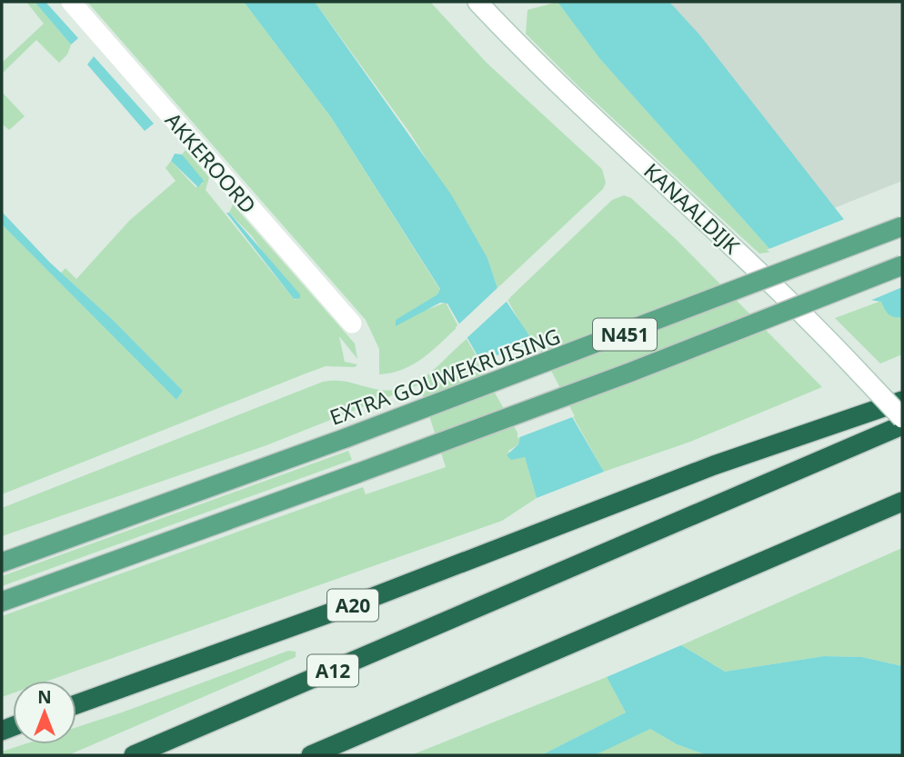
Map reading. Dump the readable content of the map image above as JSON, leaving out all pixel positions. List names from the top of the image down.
{
  "streets": {
    "highway": ["A20", "A12"],
    "main road": [
      "AKKEROORD",
      "KANAALDIJK",
      "N451",
      "EXTRA GOUWEKRUISING"
    ]
  },
  "north": "top"
}
